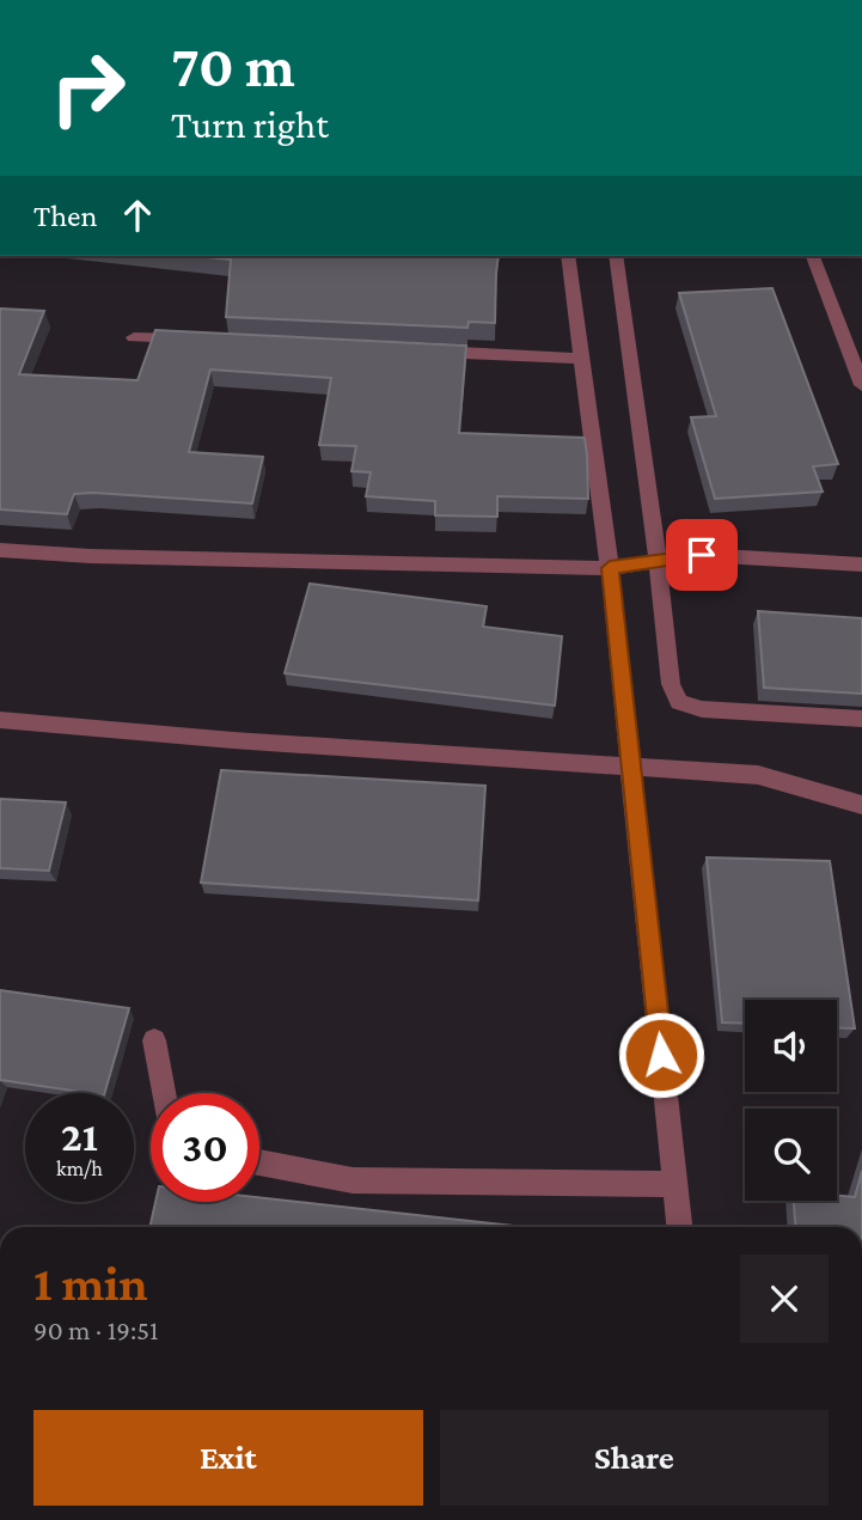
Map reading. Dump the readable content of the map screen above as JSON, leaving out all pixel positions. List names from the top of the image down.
{
  "page": {
    "turn": ["70 m", "Turn right"],
    "then": "Then",
    "speed": "21 km/h",
    "limit": "30",
    "heading": ["1 min", "90 m · 19:51"],
    "buttons": ["Exit", "Share"]
  }
}
